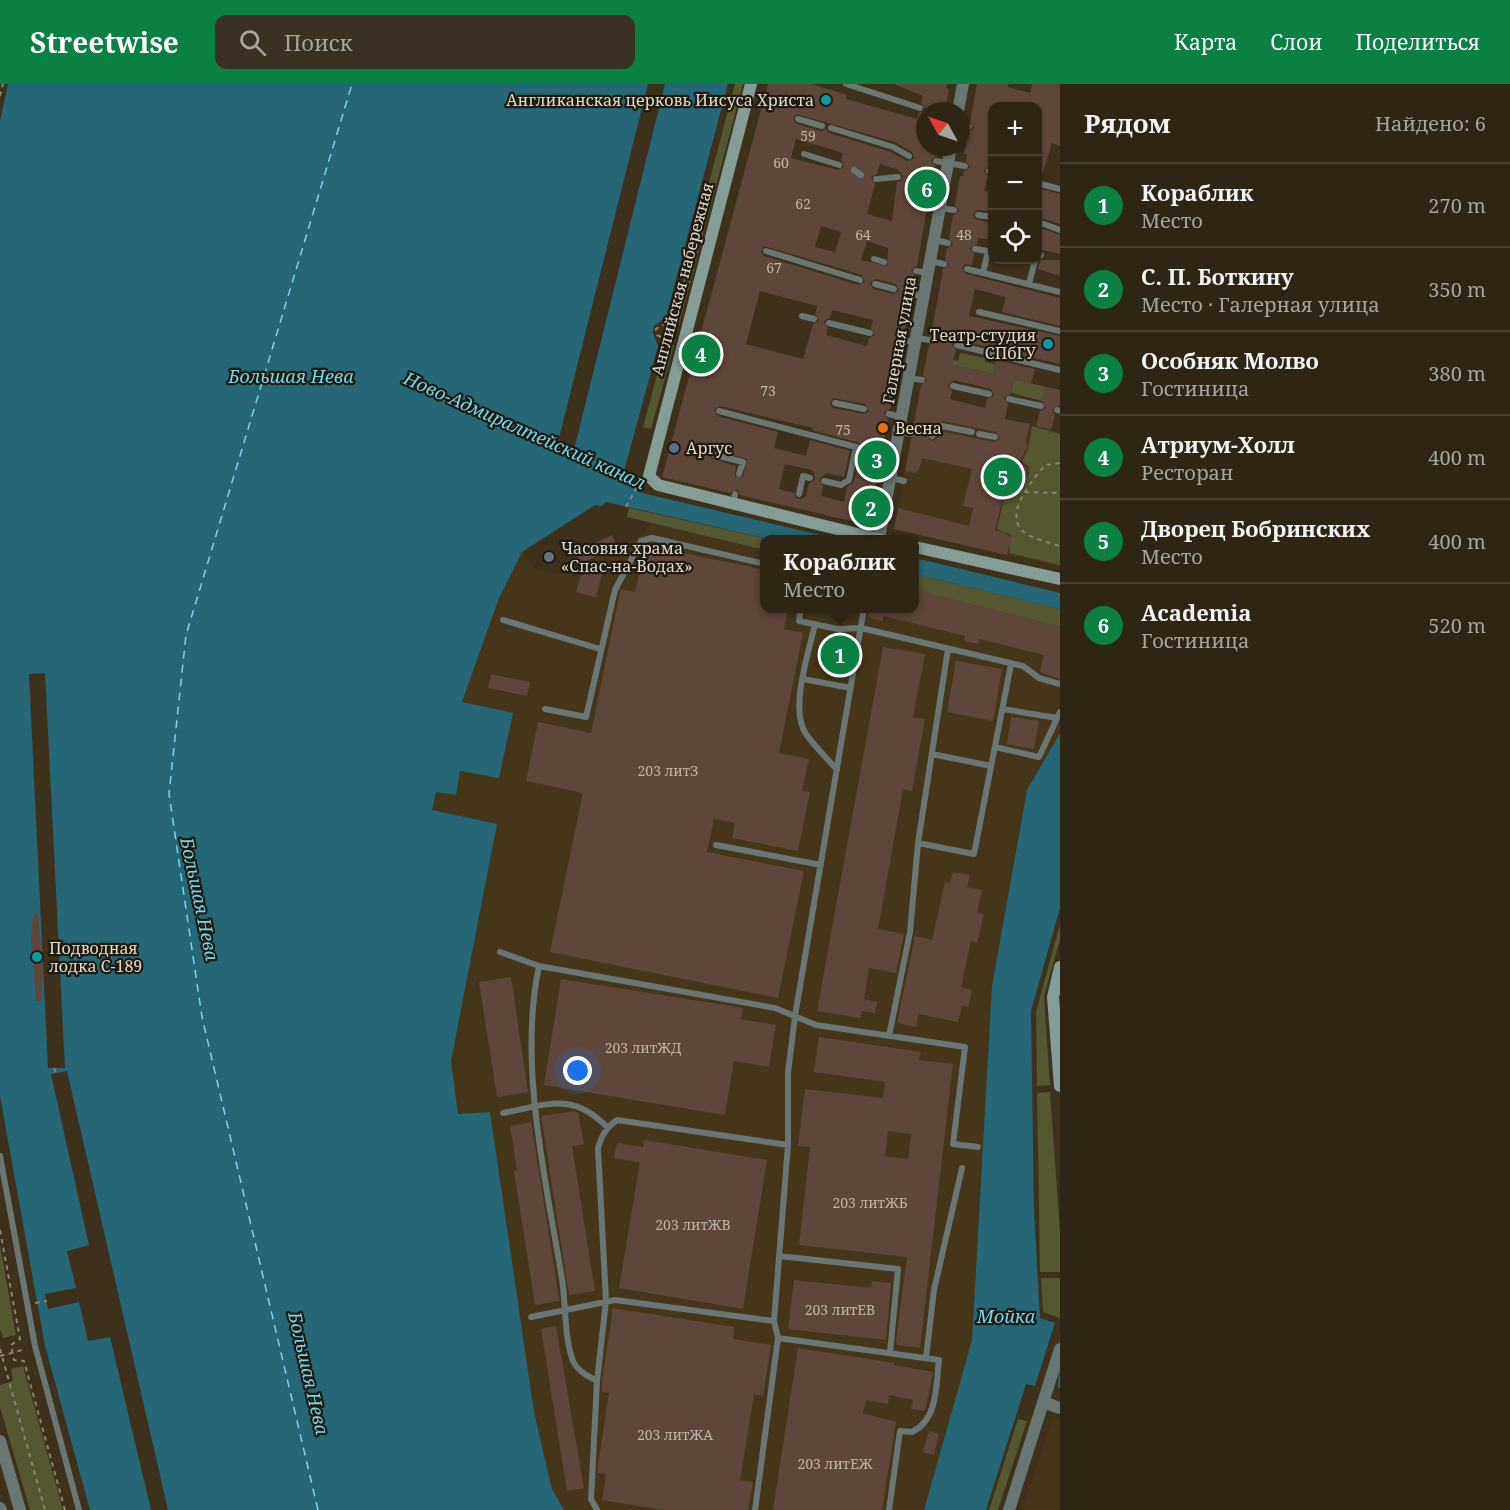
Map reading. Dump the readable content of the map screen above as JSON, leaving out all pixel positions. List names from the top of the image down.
{
  "streets": {
    "main road": ["Английская набережная"],
    "street": ["Галерная улица"]
  },
  "water": ["Большая Нева", "Ново-Адмиралтейский канал", "Мойка"],
  "places": [
    "Англиканская церковь Иисуса Христа",
    "Театр-студия СПбГУ",
    "Весна",
    "Аргус",
    "Часовня храма «Спас-на-Водах»",
    "Подводная лодка С-189"
  ],
  "house_numbers": [
    "59",
    "60",
    "62",
    "64",
    "48",
    "67",
    "73",
    "75",
    "203 литЗ",
    "203 литЖД",
    "203 литЖБ",
    "203 литЖВ",
    "203 литЕВ",
    "203 литЖА",
    "203 литЕЖ"
  ],
  "north": "top left",
  "page": {
    "header": "Streetwise",
    "search": "Поиск",
    "nav": ["Карта", "Слои", "Поделиться"],
    "heading": ["Рядом", "Найдено: 6"],
    "map_buttons": ["+", "−"],
    "list": [
      {
        "mark": "1",
        "name": "Кораблик",
        "note": "Место",
        "value": "270 m"
      },
      {
        "mark": "2",
        "name": "С. П. Боткину",
        "note": "Место · Галерная улица",
        "value": "350 m"
      },
      {
        "mark": "3",
        "name": "Особняк Молво",
        "note": "Гостиница",
        "value": "380 m"
      },
      {
        "mark": "4",
        "name": "Атриум-Холл",
        "note": "Ресторан",
        "value": "400 m"
      },
      {
        "mark": "5",
        "name": "Дворец Бобринских",
        "note": "Место",
        "value": "400 m"
      },
      {
        "mark": "6",
        "name": "Academia",
        "note": "Гостиница",
        "value": "520 m"
      }
    ],
    "pins": [
      "6",
      "4",
      "3",
      "5",
      "2",
      "1"
    ],
    "popup": ["Кораблик", "Место"]
  }
}
